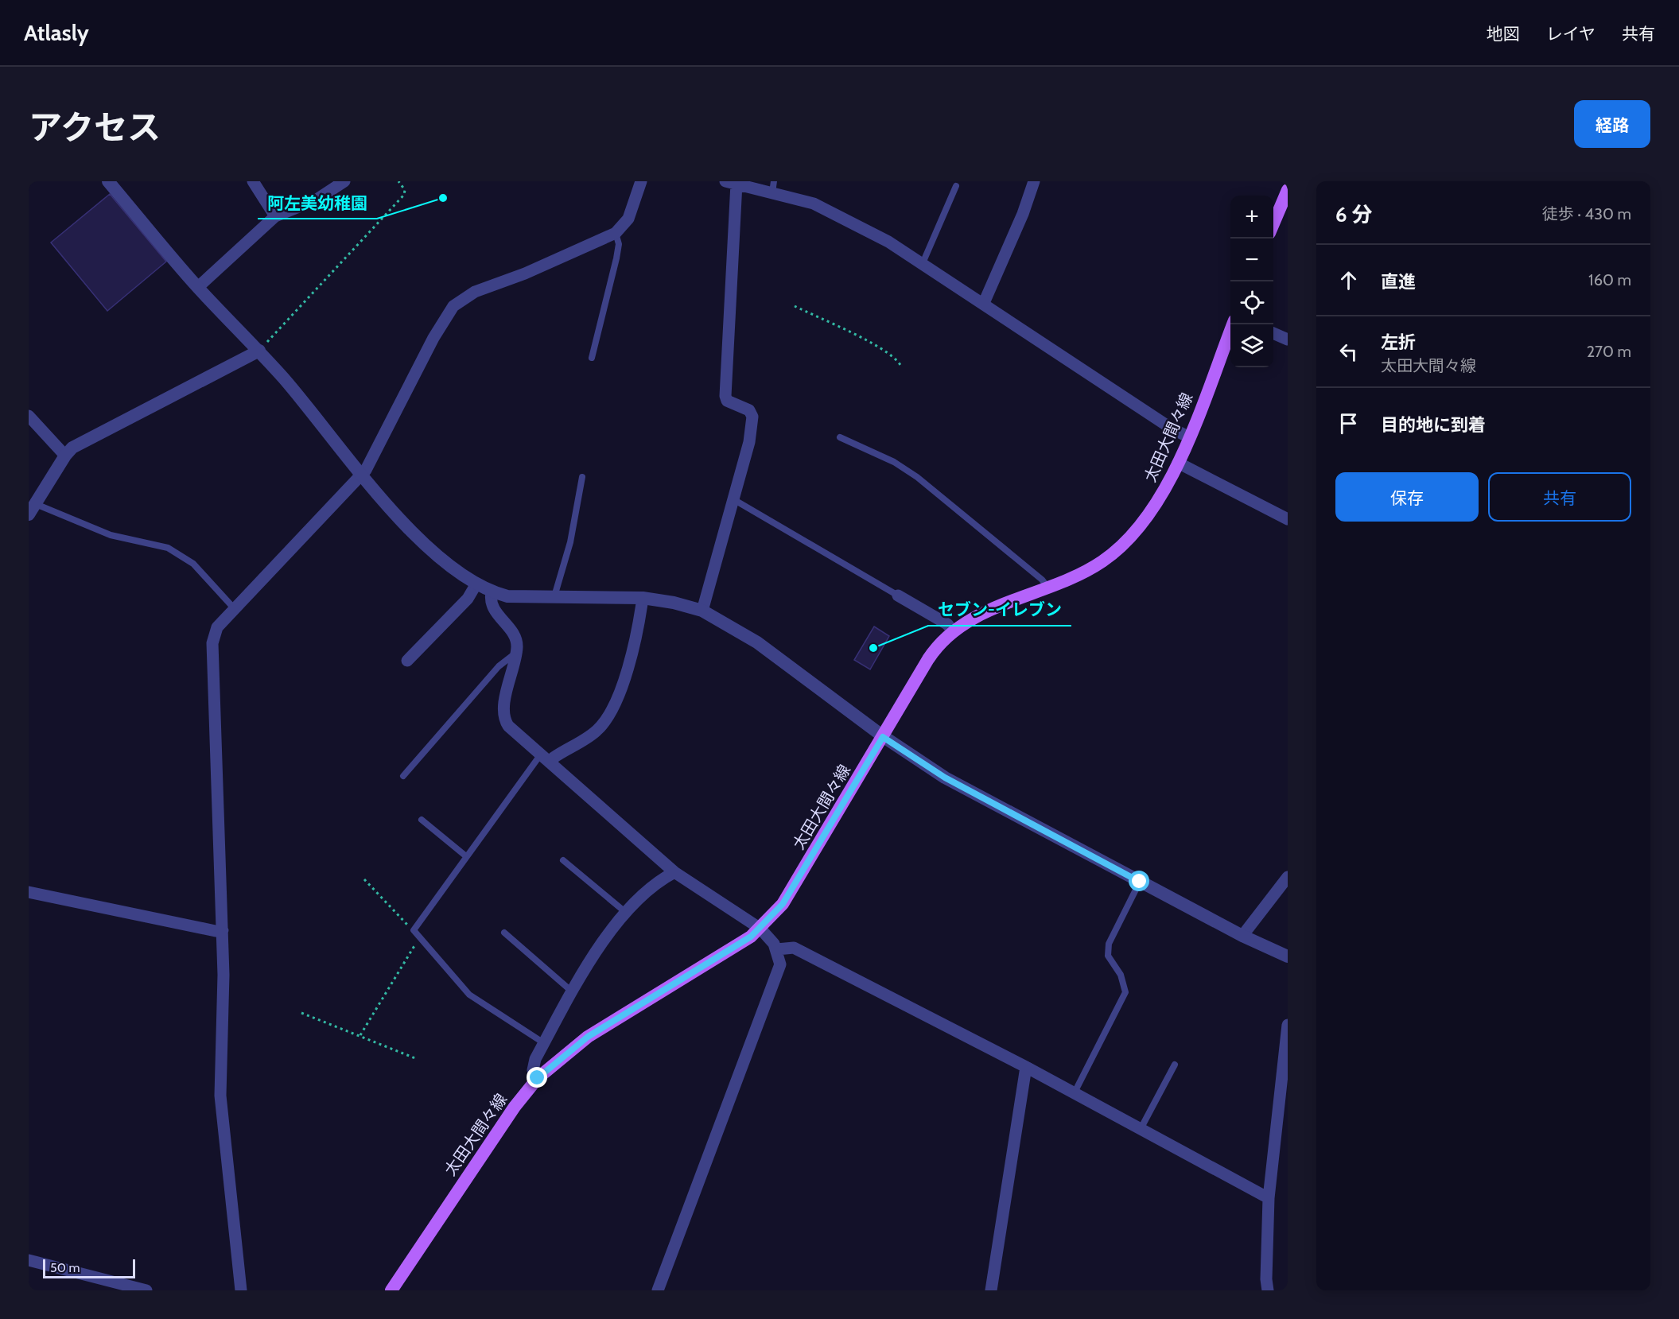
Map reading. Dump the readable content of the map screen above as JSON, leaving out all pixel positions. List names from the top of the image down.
{
  "streets": {
    "main road": ["太田大間々線"]
  },
  "places": ["阿左美幼稚園", "セブン-イレブン"],
  "scale_bar": "50 m",
  "page": {
    "header": "Atlasly",
    "nav": ["地図", "レイヤ", "共有"],
    "title": "アクセス",
    "buttons": [
      "経路",
      ["保存", "共有"]
    ],
    "heading": ["6 分", "徒歩 · 430 m"],
    "map_buttons": ["+", "−"],
    "list": [
      ["直進", "160 m"],
      ["左折", "太田大間々線", "270 m"],
      "目的地に到着"
    ],
    "scale": "50 m"
  }
}
